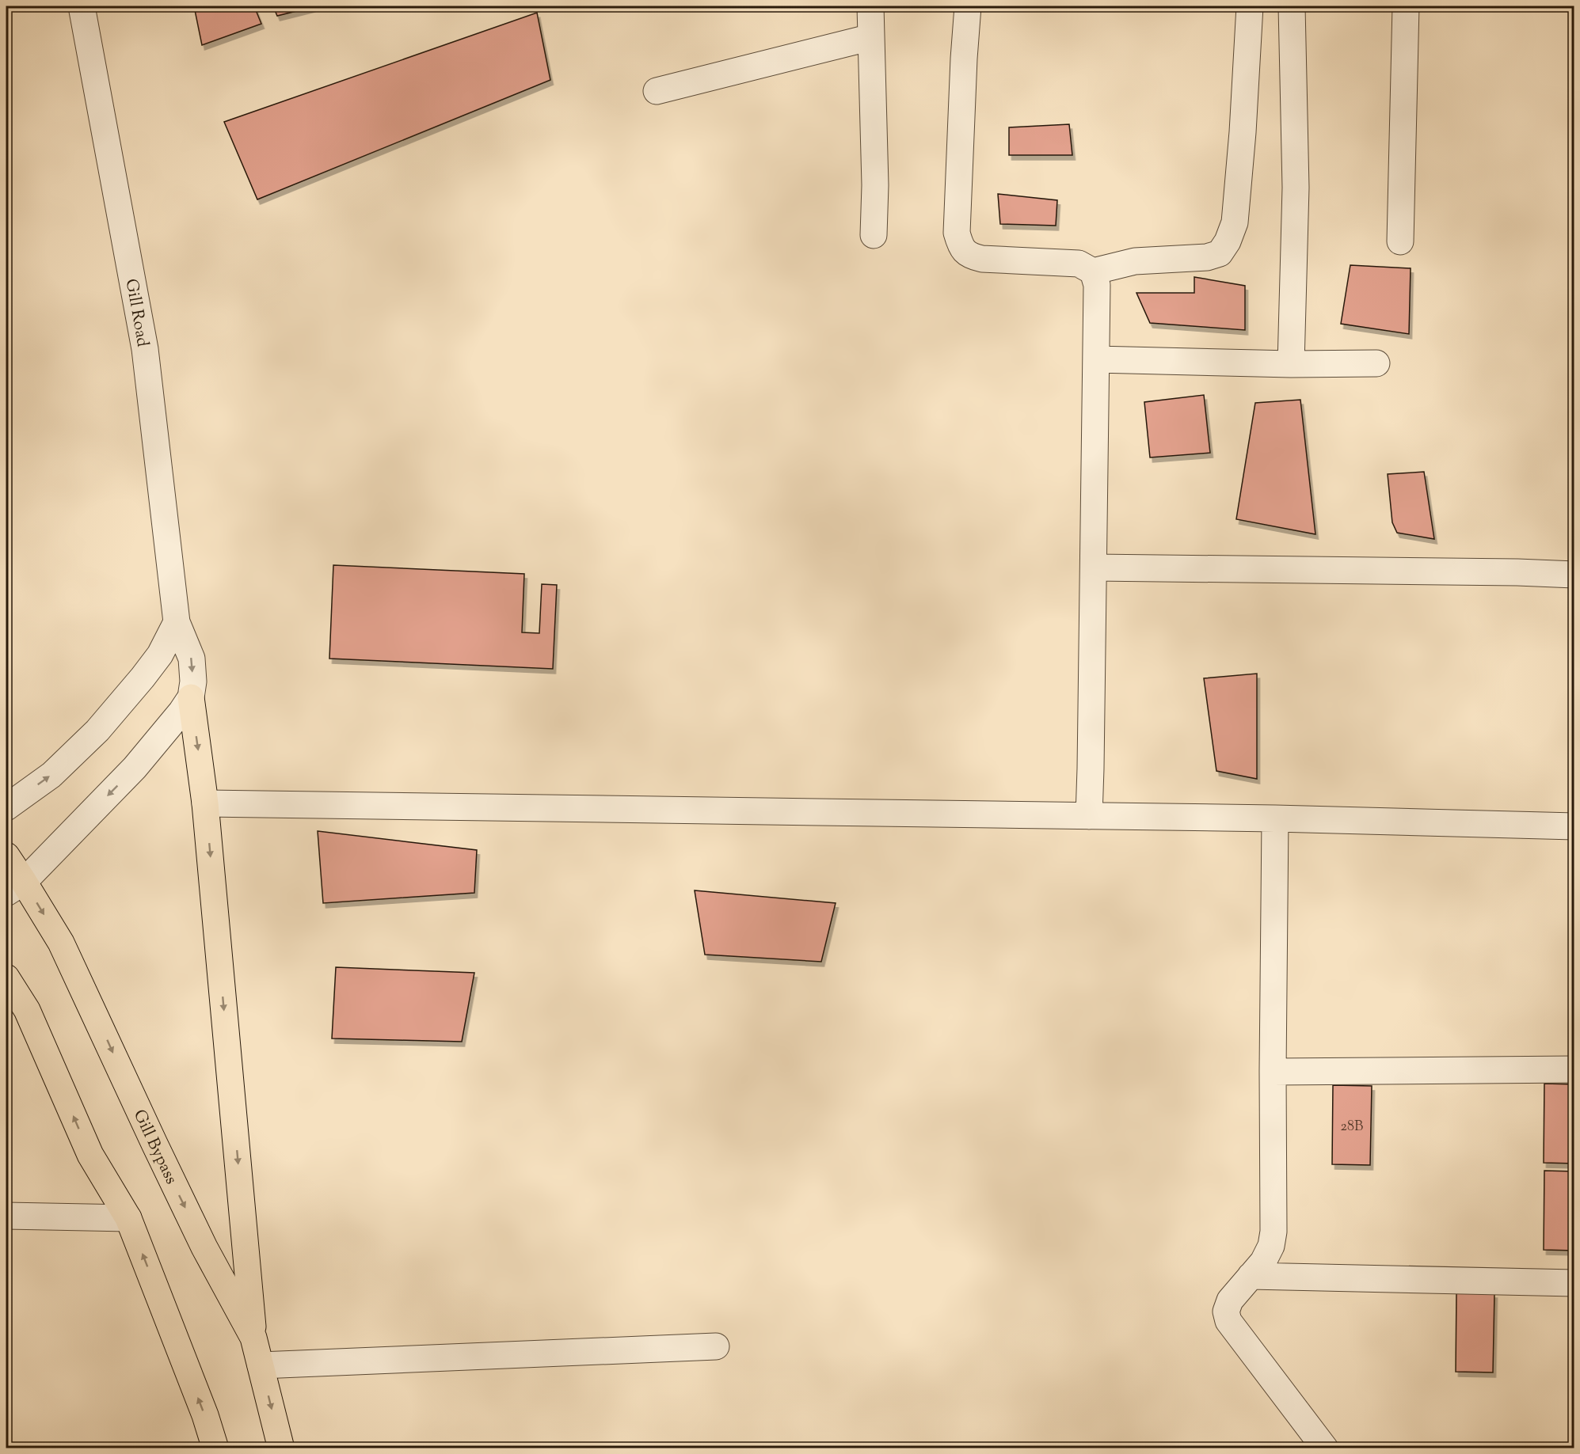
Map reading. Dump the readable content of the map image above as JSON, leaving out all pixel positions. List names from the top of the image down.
{
  "streets": {
    "main road": ["Gill Bypass"],
    "street": ["Gill Road"]
  },
  "house_numbers": ["28B"]
}
